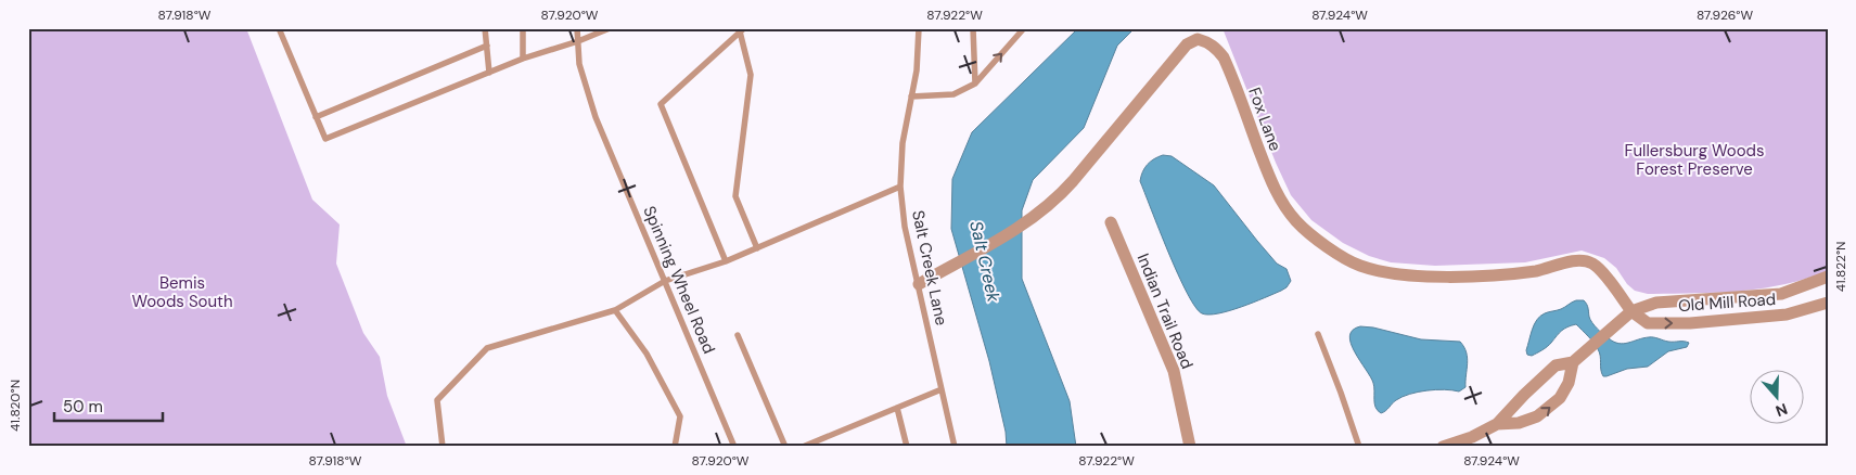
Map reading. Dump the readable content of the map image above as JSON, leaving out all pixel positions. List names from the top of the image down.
{
  "streets": {
    "street": ["Fox Lane", "Old Mill Road", "Indian Trail Road"],
    "lane": ["Salt Creek Lane", "Spinning Wheel Road"]
  },
  "crossings": [
    ["Fox Lane", "Salt Creek Lane"],
    ["Fox Lane", "Old Mill Road"]
  ],
  "water": ["Salt Creek"],
  "parks": ["Fullersburg Woods Forest Preserve", "Bemis Woods South"],
  "scale_bar": "50 m",
  "north": "bottom",
  "coordinates": [
    "87.918°W",
    "87.920°W",
    "87.922°W",
    "87.924°W",
    "87.926°W",
    "41.822°N",
    "41.820°N"
  ]
}
